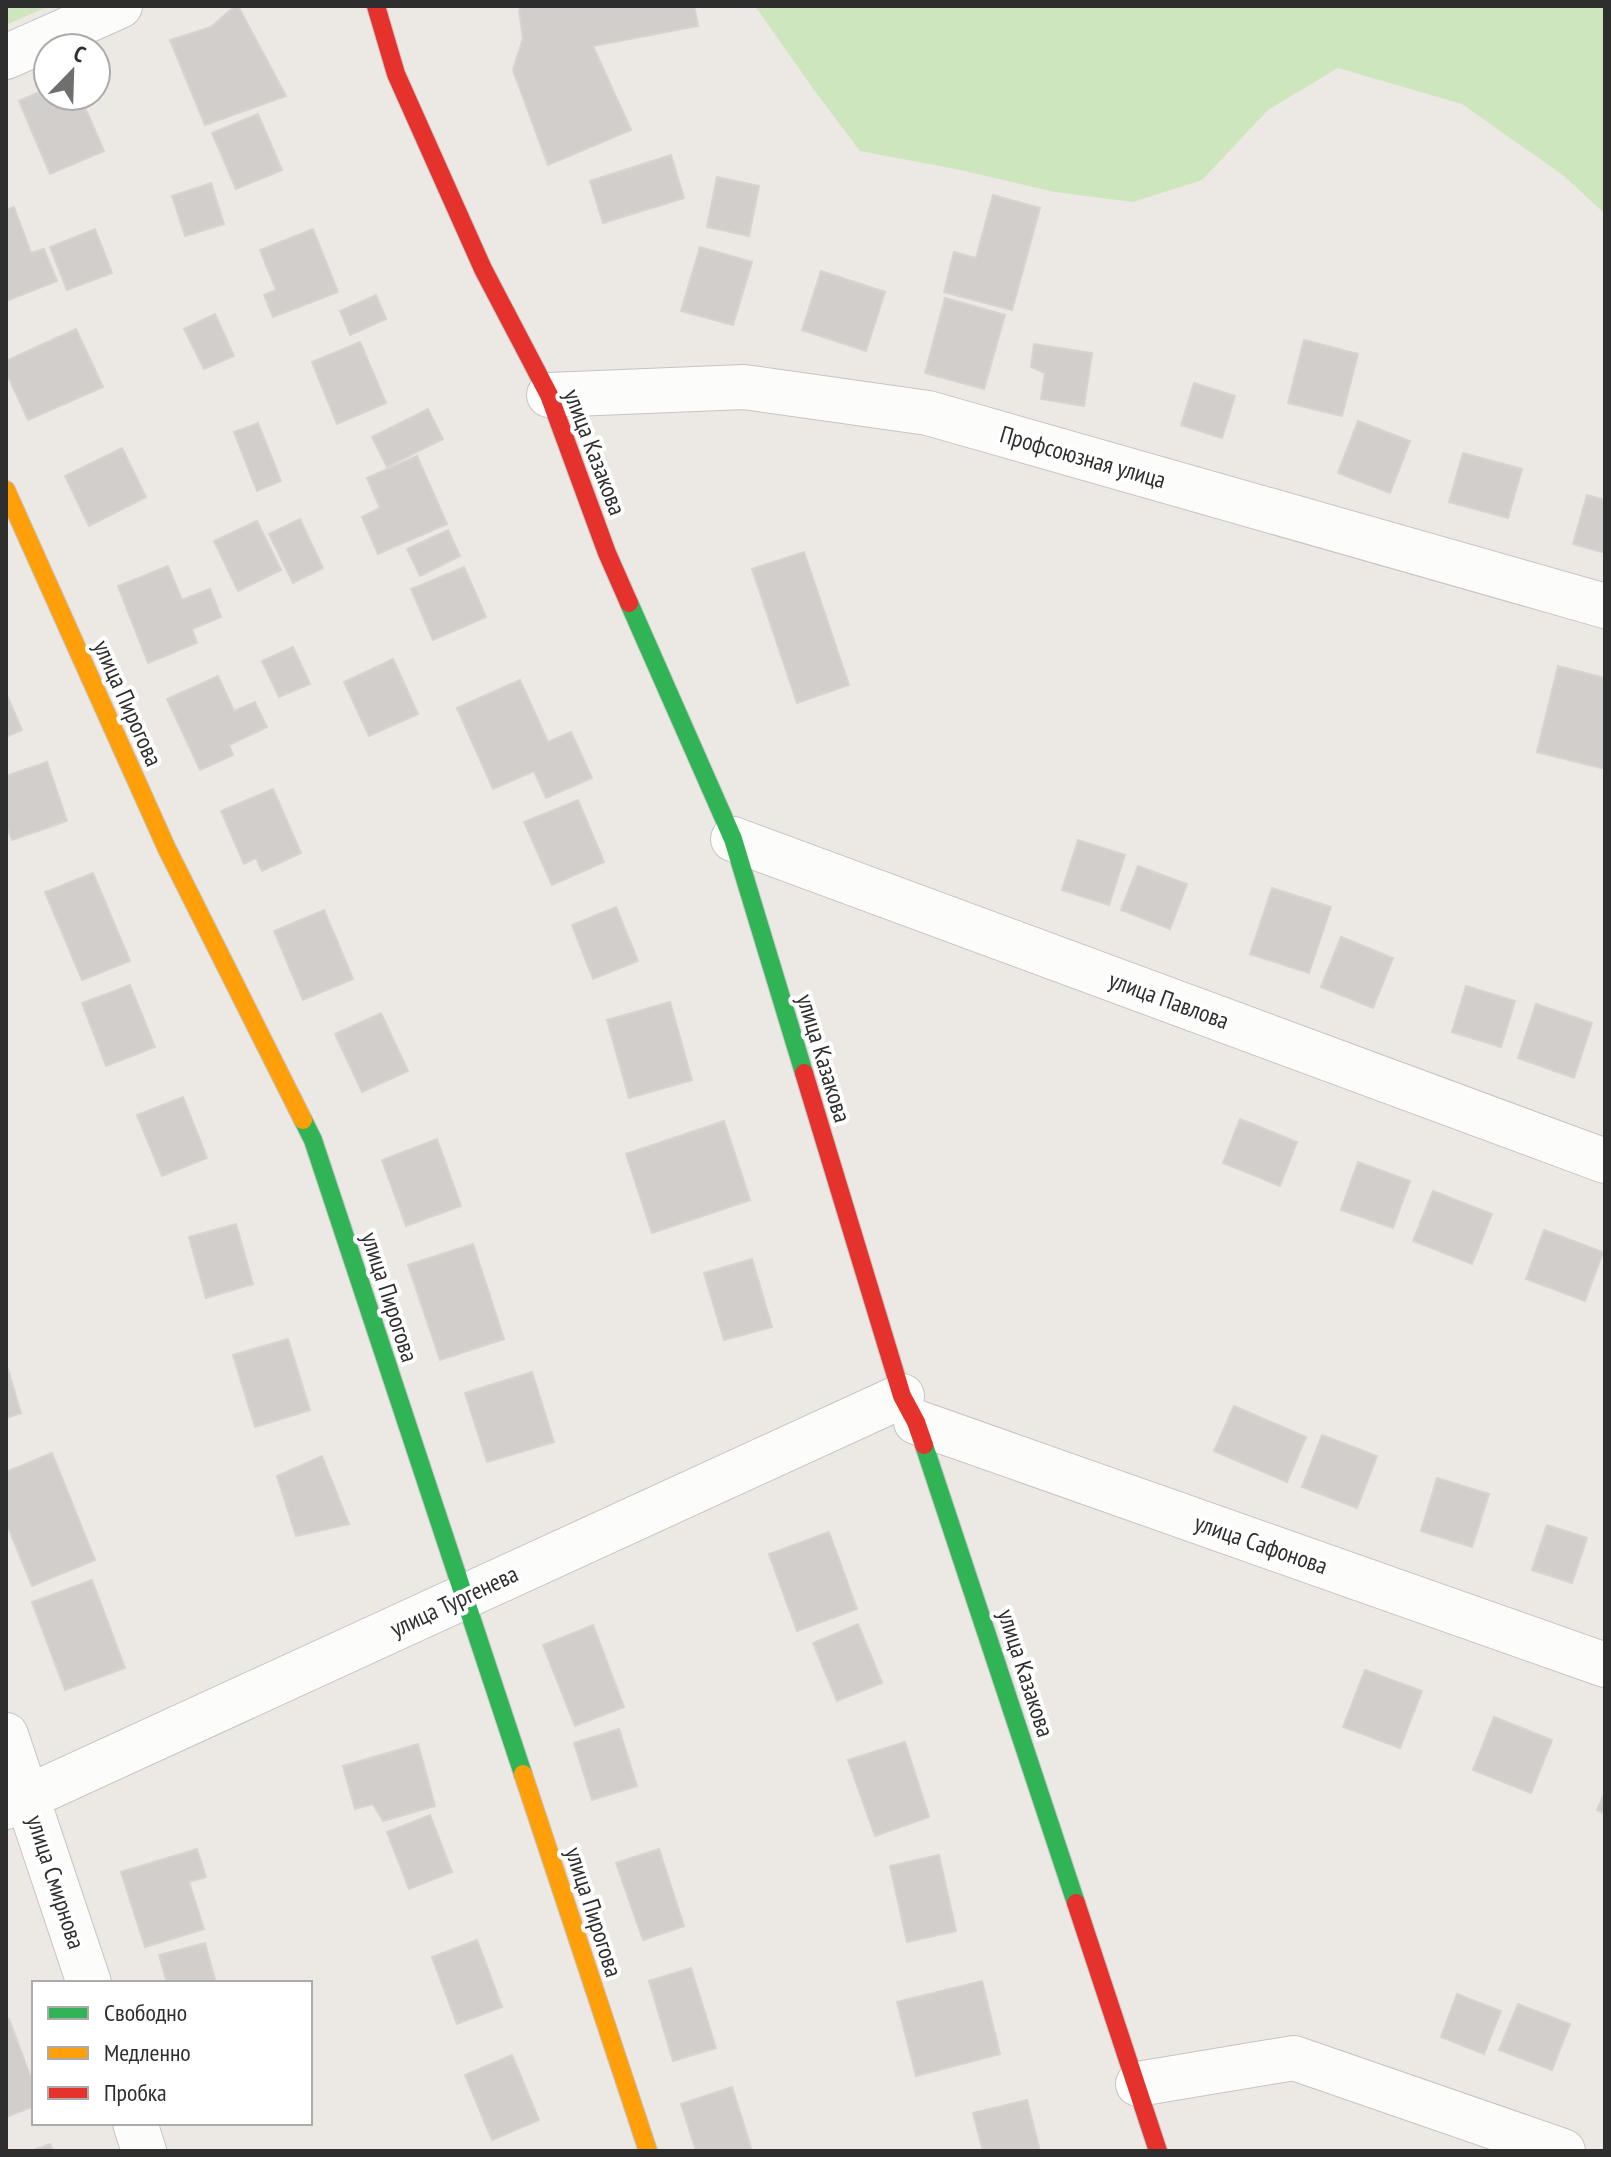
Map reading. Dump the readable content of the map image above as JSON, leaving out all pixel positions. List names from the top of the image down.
{
  "streets": {
    "main road": ["улица Казакова", "улица Пирогова"],
    "street": [
      "Профсоюзная улица",
      "улица Павлова",
      "улица Сафонова",
      "улица Тургенева",
      "улица Смирнова"
    ]
  },
  "crossings": [
    ["улица Казакова", "Профсоюзная улица"],
    ["улица Казакова", "улица Павлова"],
    ["улица Казакова", "улица Сафонова"],
    ["улица Казакова", "улица Тургенева"],
    ["улица Пирогова", "улица Тургенева"],
    ["улица Сафонова", "улица Тургенева"],
    ["улица Тургенева", "улица Смирнова"]
  ],
  "legend": ["Свободно", "Медленно", "Пробка"],
  "north": "top right"
}
